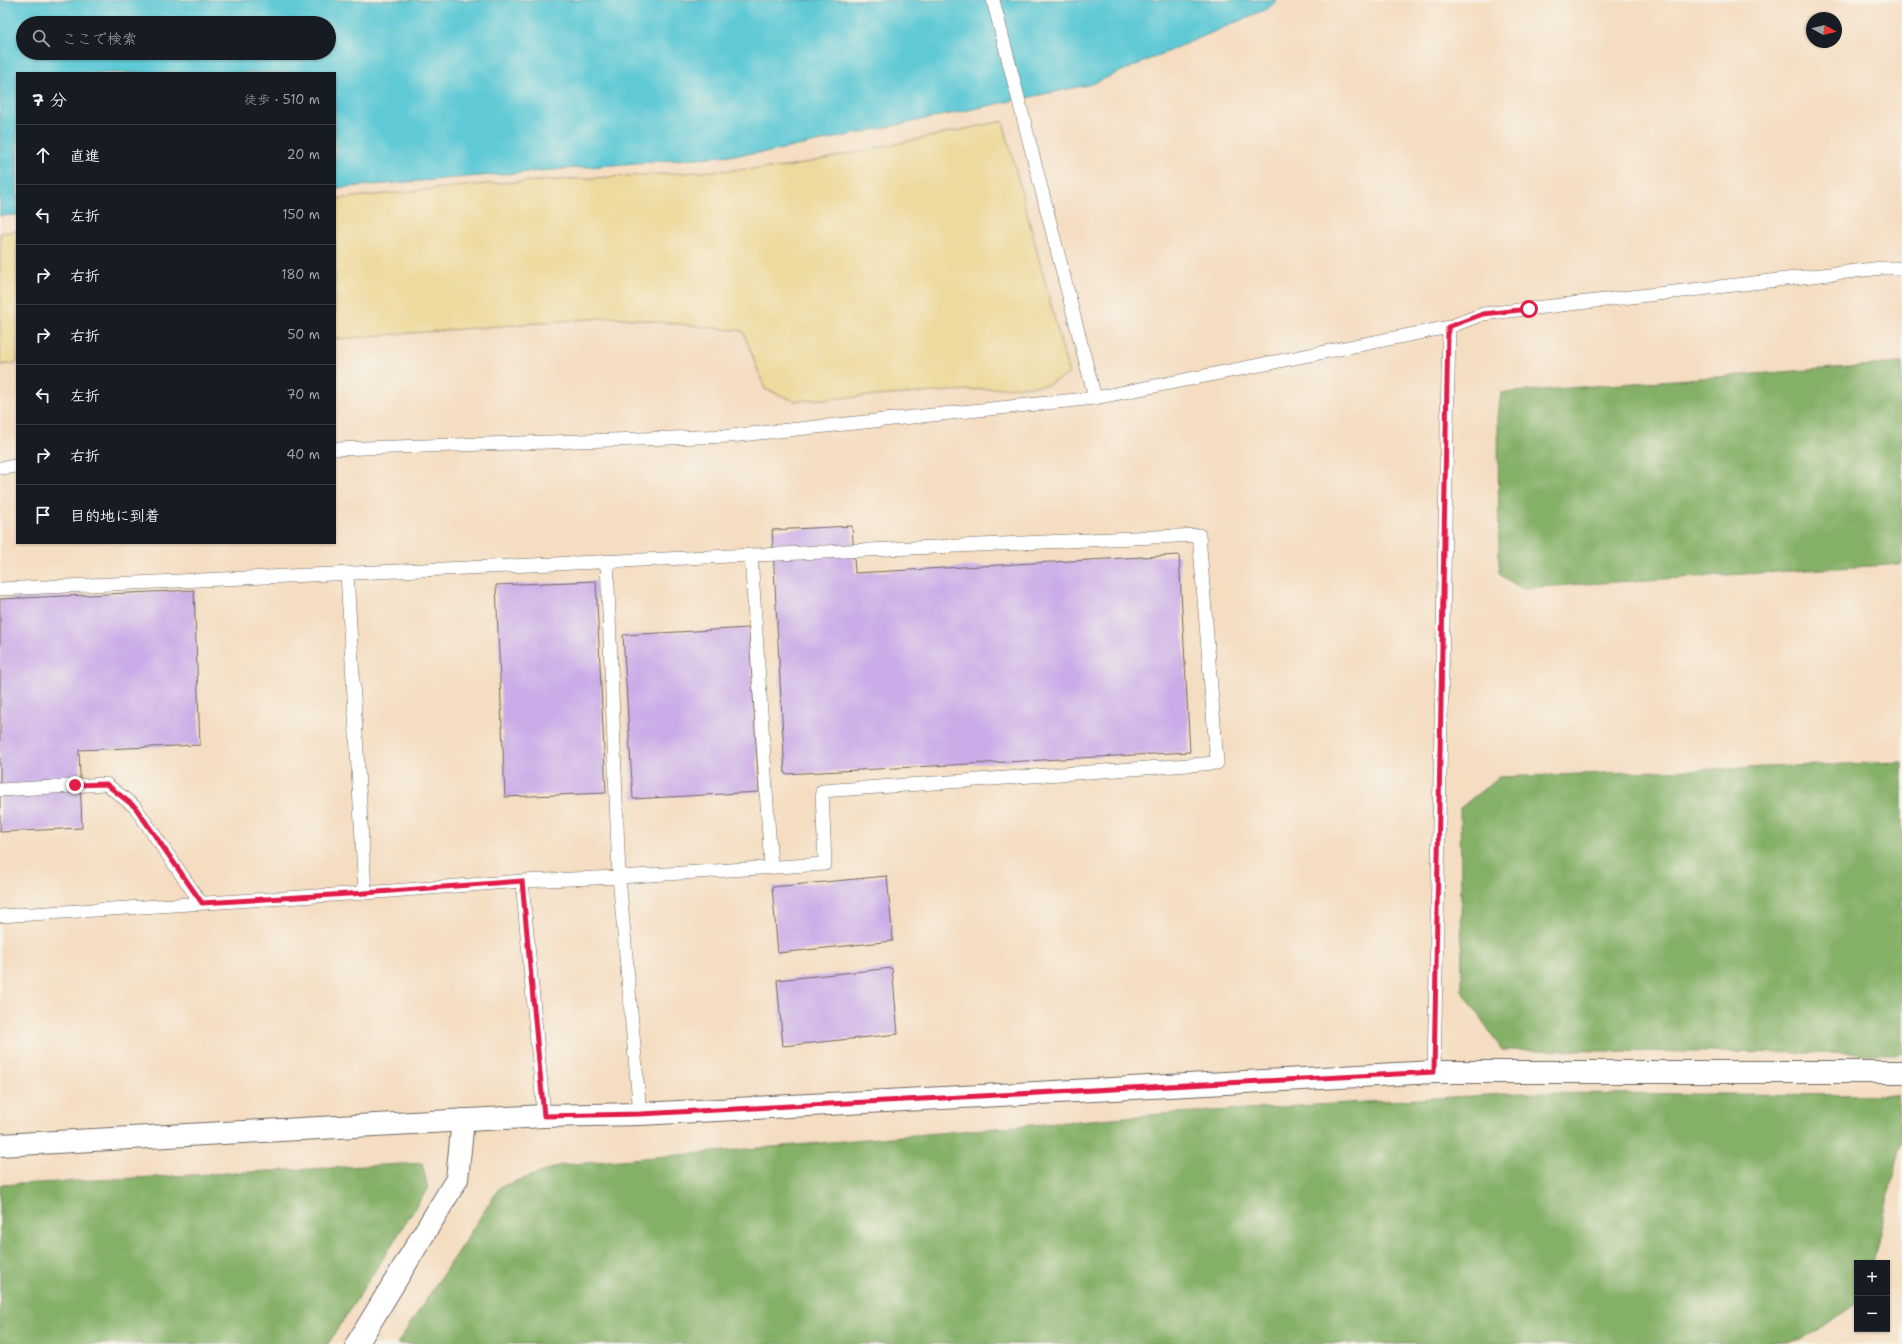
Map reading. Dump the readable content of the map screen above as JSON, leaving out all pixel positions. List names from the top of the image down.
{
  "north": "right",
  "page": {
    "search": "ここで検索",
    "heading": ["7 分", "徒歩 · 510 m"],
    "list": [
      ["直進", "20 m"],
      ["左折", "150 m"],
      ["右折", "180 m"],
      ["右折", "50 m"],
      ["左折", "70 m"],
      ["右折", "40 m"],
      "目的地に到着"
    ],
    "map_buttons": ["+", "−"]
  }
}
